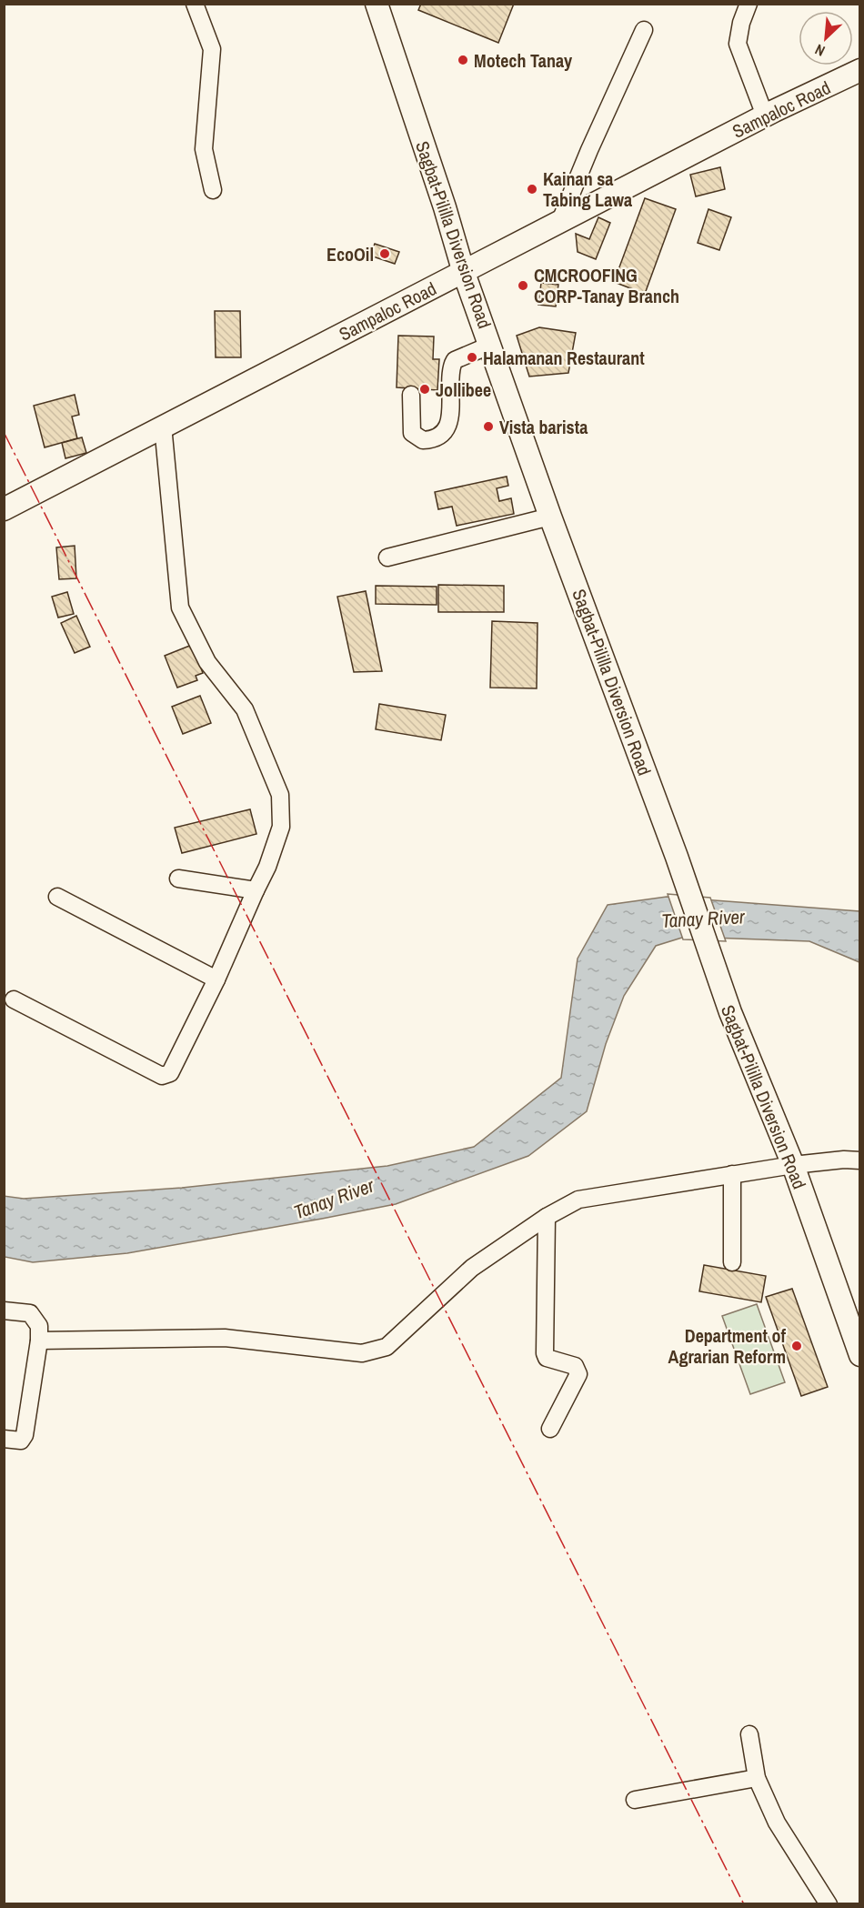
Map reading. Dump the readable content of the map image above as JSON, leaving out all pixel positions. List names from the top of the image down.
{
  "streets": {
    "main road": ["Sampaloc Road", "Sagbat-Pililla Diversion Road"]
  },
  "crossings": [
    ["Sampaloc Road", "Sagbat-Pililla Diversion Road"]
  ],
  "water": ["Tanay River"],
  "places": [
    "Motech Tanay",
    "Kainan sa Tabing Lawa",
    "EcoOil",
    "CMCROOFING CORP-Tanay Branch",
    "Halamanan Restaurant",
    "Jollibee",
    "Vista barista",
    "Department of Agrarian Reform"
  ],
  "north": "bottom left"
}
